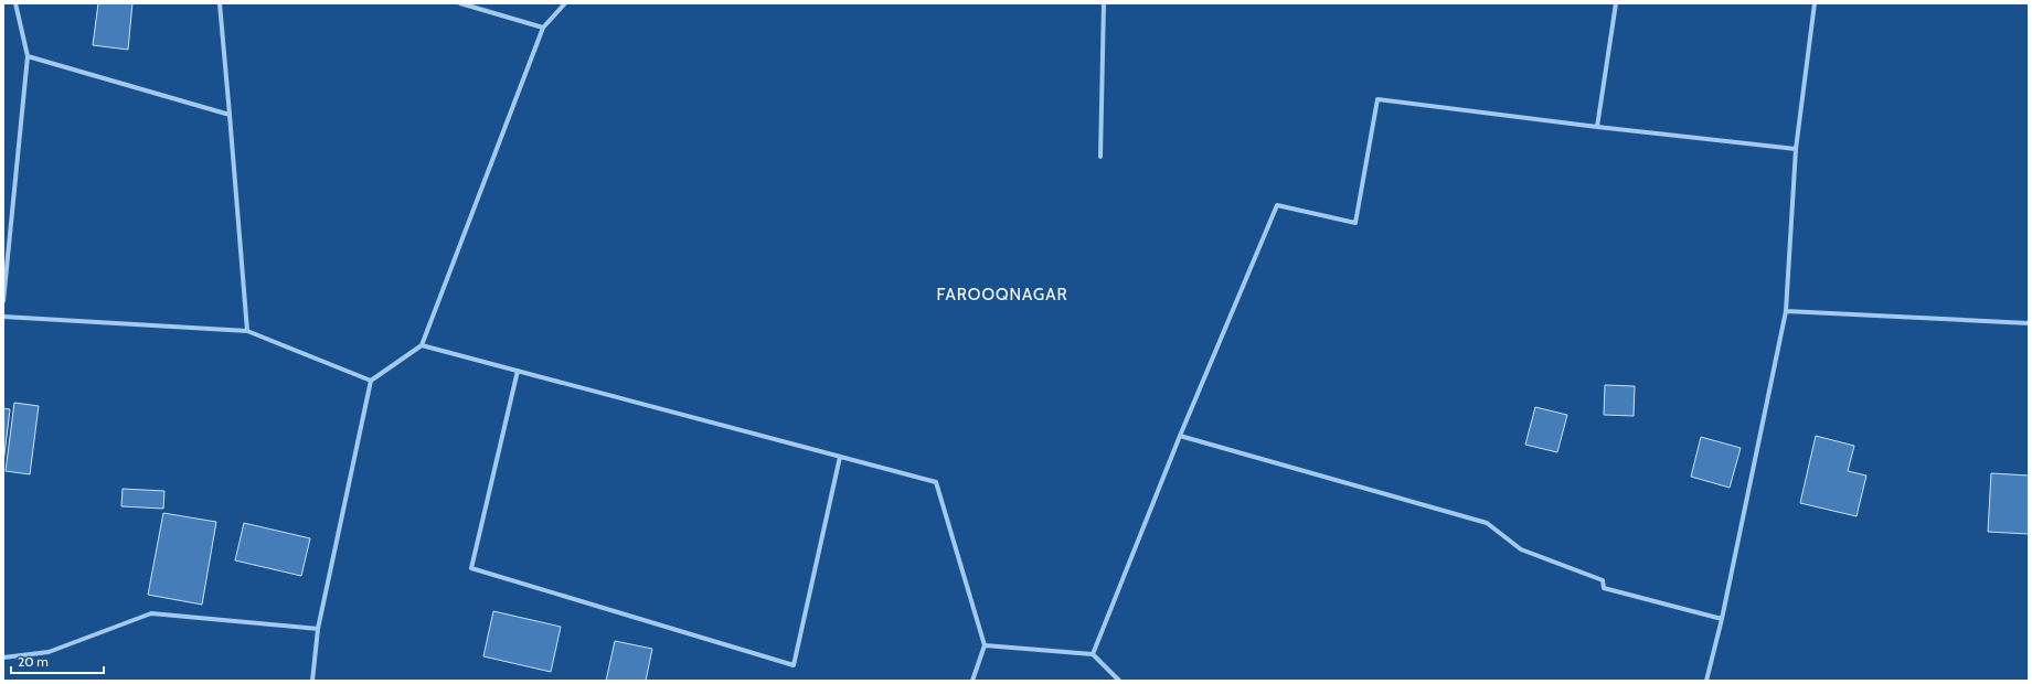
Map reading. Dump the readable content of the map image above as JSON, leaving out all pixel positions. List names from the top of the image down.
{
  "districts": ["FAROOQNAGAR"],
  "scale_bar": "20 m"
}
